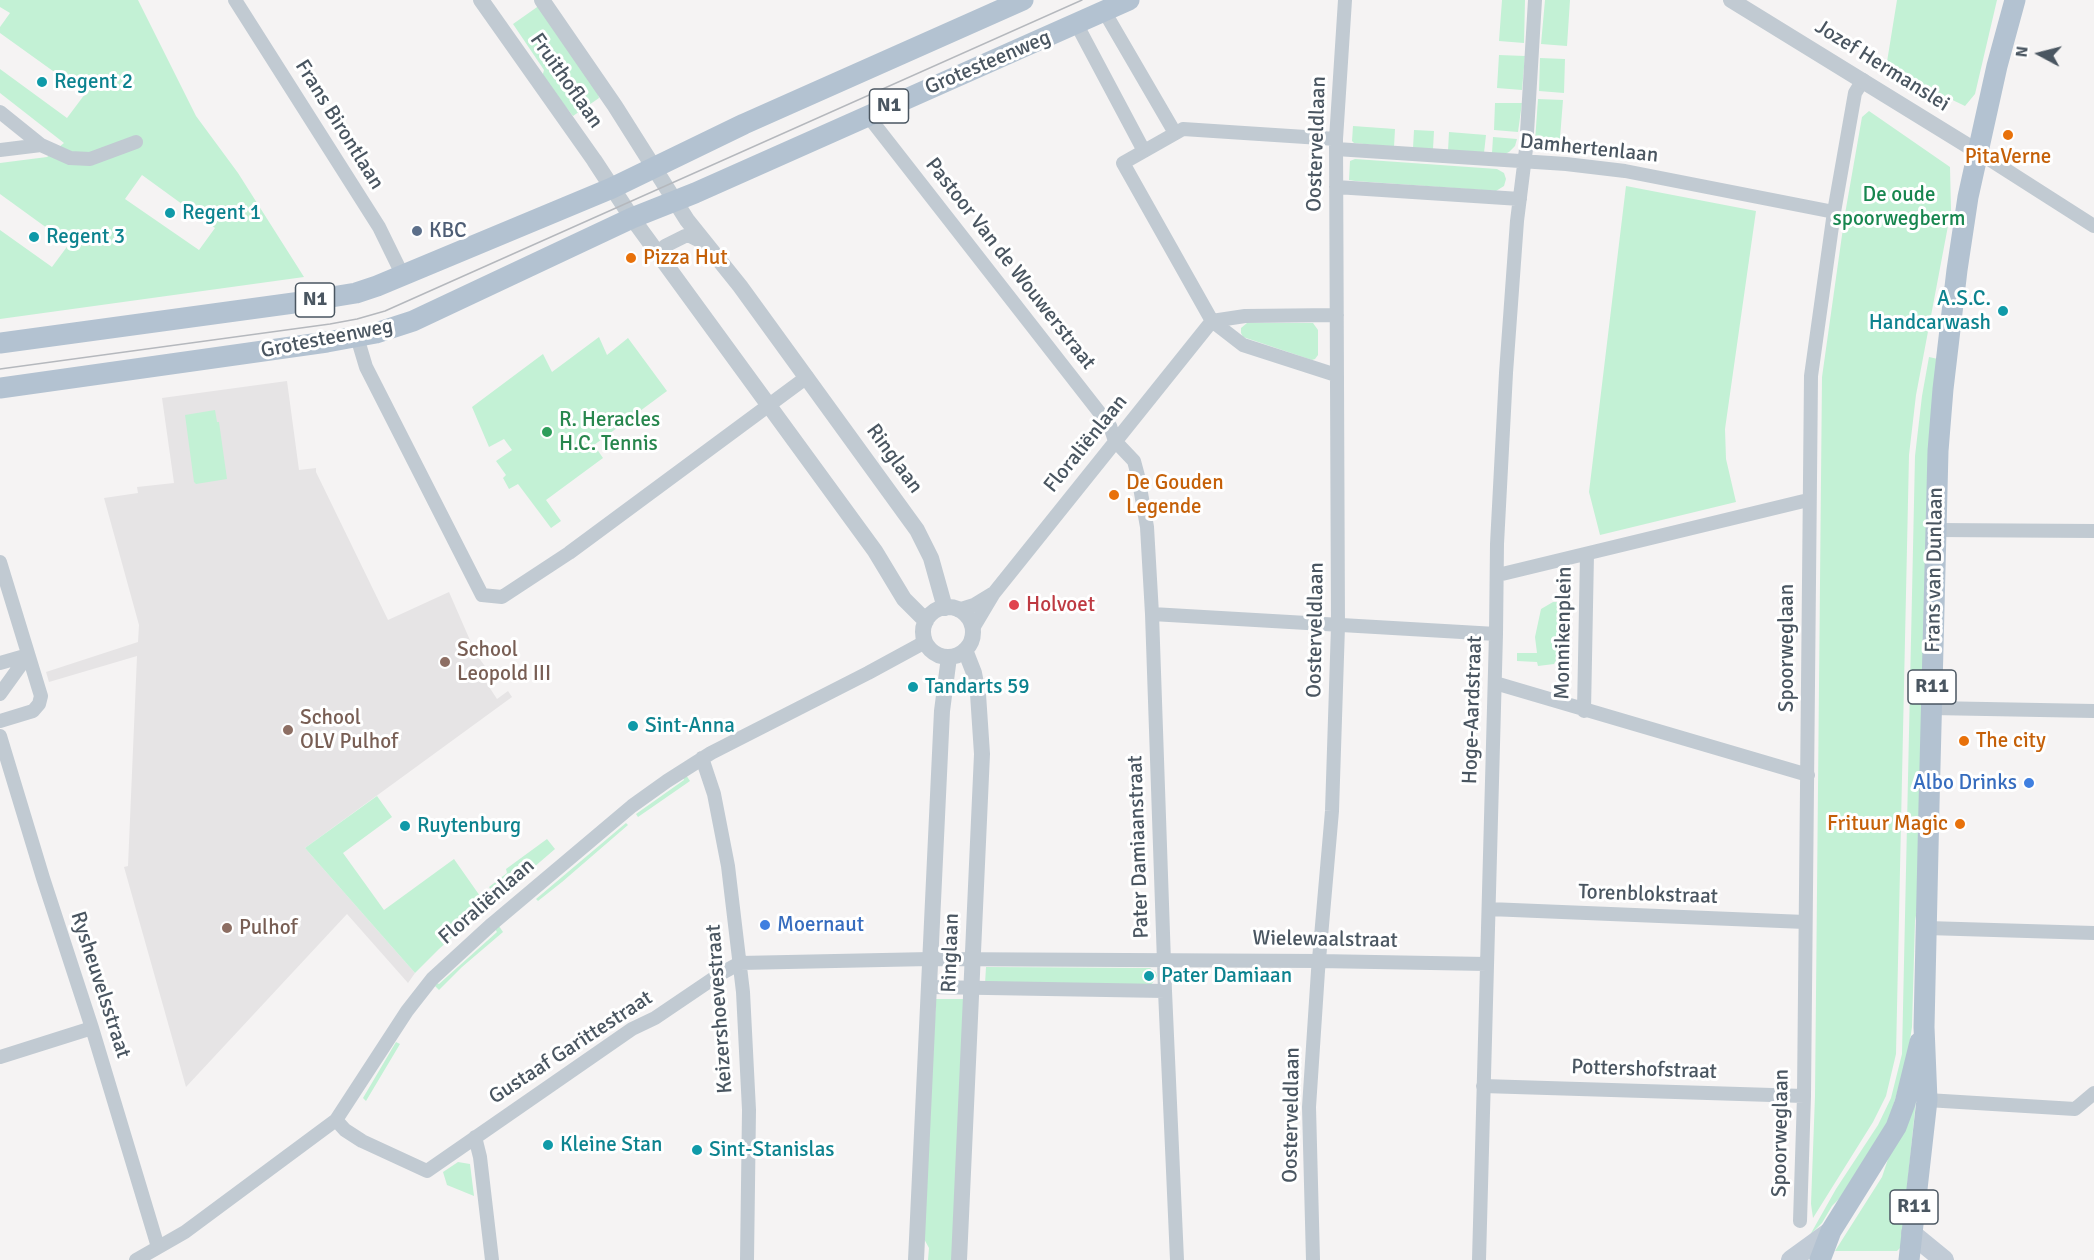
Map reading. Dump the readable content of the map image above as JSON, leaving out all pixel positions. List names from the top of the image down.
{
  "streets": {
    "main road": [
      "Grotesteenweg",
      "N1",
      "Frans van Dunlaan",
      "R11"
    ],
    "street": [
      "Jozef Hermanslei",
      "Fruithoflaan",
      "Frans Birontlaan",
      "Oosterveldlaan",
      "Damhertenlaan",
      "Pastoor Van de Wouwerstraat",
      "Floraliënlaan",
      "Ringlaan",
      "Monnikenplein",
      "Spoorweglaan",
      "Hoge-Aardstraat",
      "Pater Damiaanstraat",
      "Torenblokstraat",
      "Wielewaalstraat",
      "Rysheuvelsstraat",
      "Keizershoevestraat",
      "Gustaaf Garittestraat",
      "Pottershofstraat"
    ]
  },
  "crossings": [
    ["Grotesteenweg", "Fruithoflaan"],
    ["Grotesteenweg", "N1"],
    ["Grotesteenweg", "Frans Birontlaan"],
    ["Grotesteenweg", "Pastoor Van de Wouwerstraat"],
    ["Grotesteenweg", "Ringlaan"],
    ["Jozef Hermanslei", "Frans van Dunlaan"],
    ["Jozef Hermanslei", "Spoorweglaan"],
    ["Jozef Hermanslei", "R11"],
    ["Fruithoflaan", "N1"],
    ["Fruithoflaan", "Ringlaan"],
    ["N1", "Ringlaan"],
    ["Oosterveldlaan", "Damhertenlaan"],
    ["Oosterveldlaan", "Wielewaalstraat"],
    ["Damhertenlaan", "Floraliënlaan"],
    ["Damhertenlaan", "Spoorweglaan"],
    ["Damhertenlaan", "Hoge-Aardstraat"],
    ["Pastoor Van de Wouwerstraat", "Floraliënlaan"],
    ["Pastoor Van de Wouwerstraat", "Pater Damiaanstraat"],
    ["Floraliënlaan", "Ringlaan"],
    ["Floraliënlaan", "Pater Damiaanstraat"],
    ["Floraliënlaan", "Rysheuvelsstraat"],
    ["Floraliënlaan", "Keizershoevestraat"],
    ["Floraliënlaan", "Gustaaf Garittestraat"],
    ["Ringlaan", "Wielewaalstraat"],
    ["Frans van Dunlaan", "R11"],
    ["Monnikenplein", "Hoge-Aardstraat"],
    ["Spoorweglaan", "Torenblokstraat"],
    ["Spoorweglaan", "Pottershofstraat"],
    ["Hoge-Aardstraat", "Torenblokstraat"],
    ["Hoge-Aardstraat", "Wielewaalstraat"],
    ["Hoge-Aardstraat", "Pottershofstraat"],
    ["Pater Damiaanstraat", "Wielewaalstraat"],
    ["Wielewaalstraat", "Keizershoevestraat"],
    ["Wielewaalstraat", "Gustaaf Garittestraat"],
    ["Keizershoevestraat", "Gustaaf Garittestraat"]
  ],
  "parks": ["De oude spoorwegberm"],
  "places": [
    "Regent 2",
    "PitaVerne",
    "Regent 1",
    "KBC",
    "Regent 3",
    "Pizza Hut",
    "A.S.C. Handcarwash",
    "R. Heracles H.C. Tennis",
    "De Gouden Legende",
    "Holvoet",
    "School Leopold III",
    "Tandarts 59",
    "Sint-Anna",
    "School OLV Pulhof",
    "The city",
    "Albo Drinks",
    "Frituur Magic",
    "Ruytenburg",
    "Moernaut",
    "Pulhof",
    "Pater Damiaan",
    "Kleine Stan",
    "Sint-Stanislas"
  ],
  "north": "left"
}
